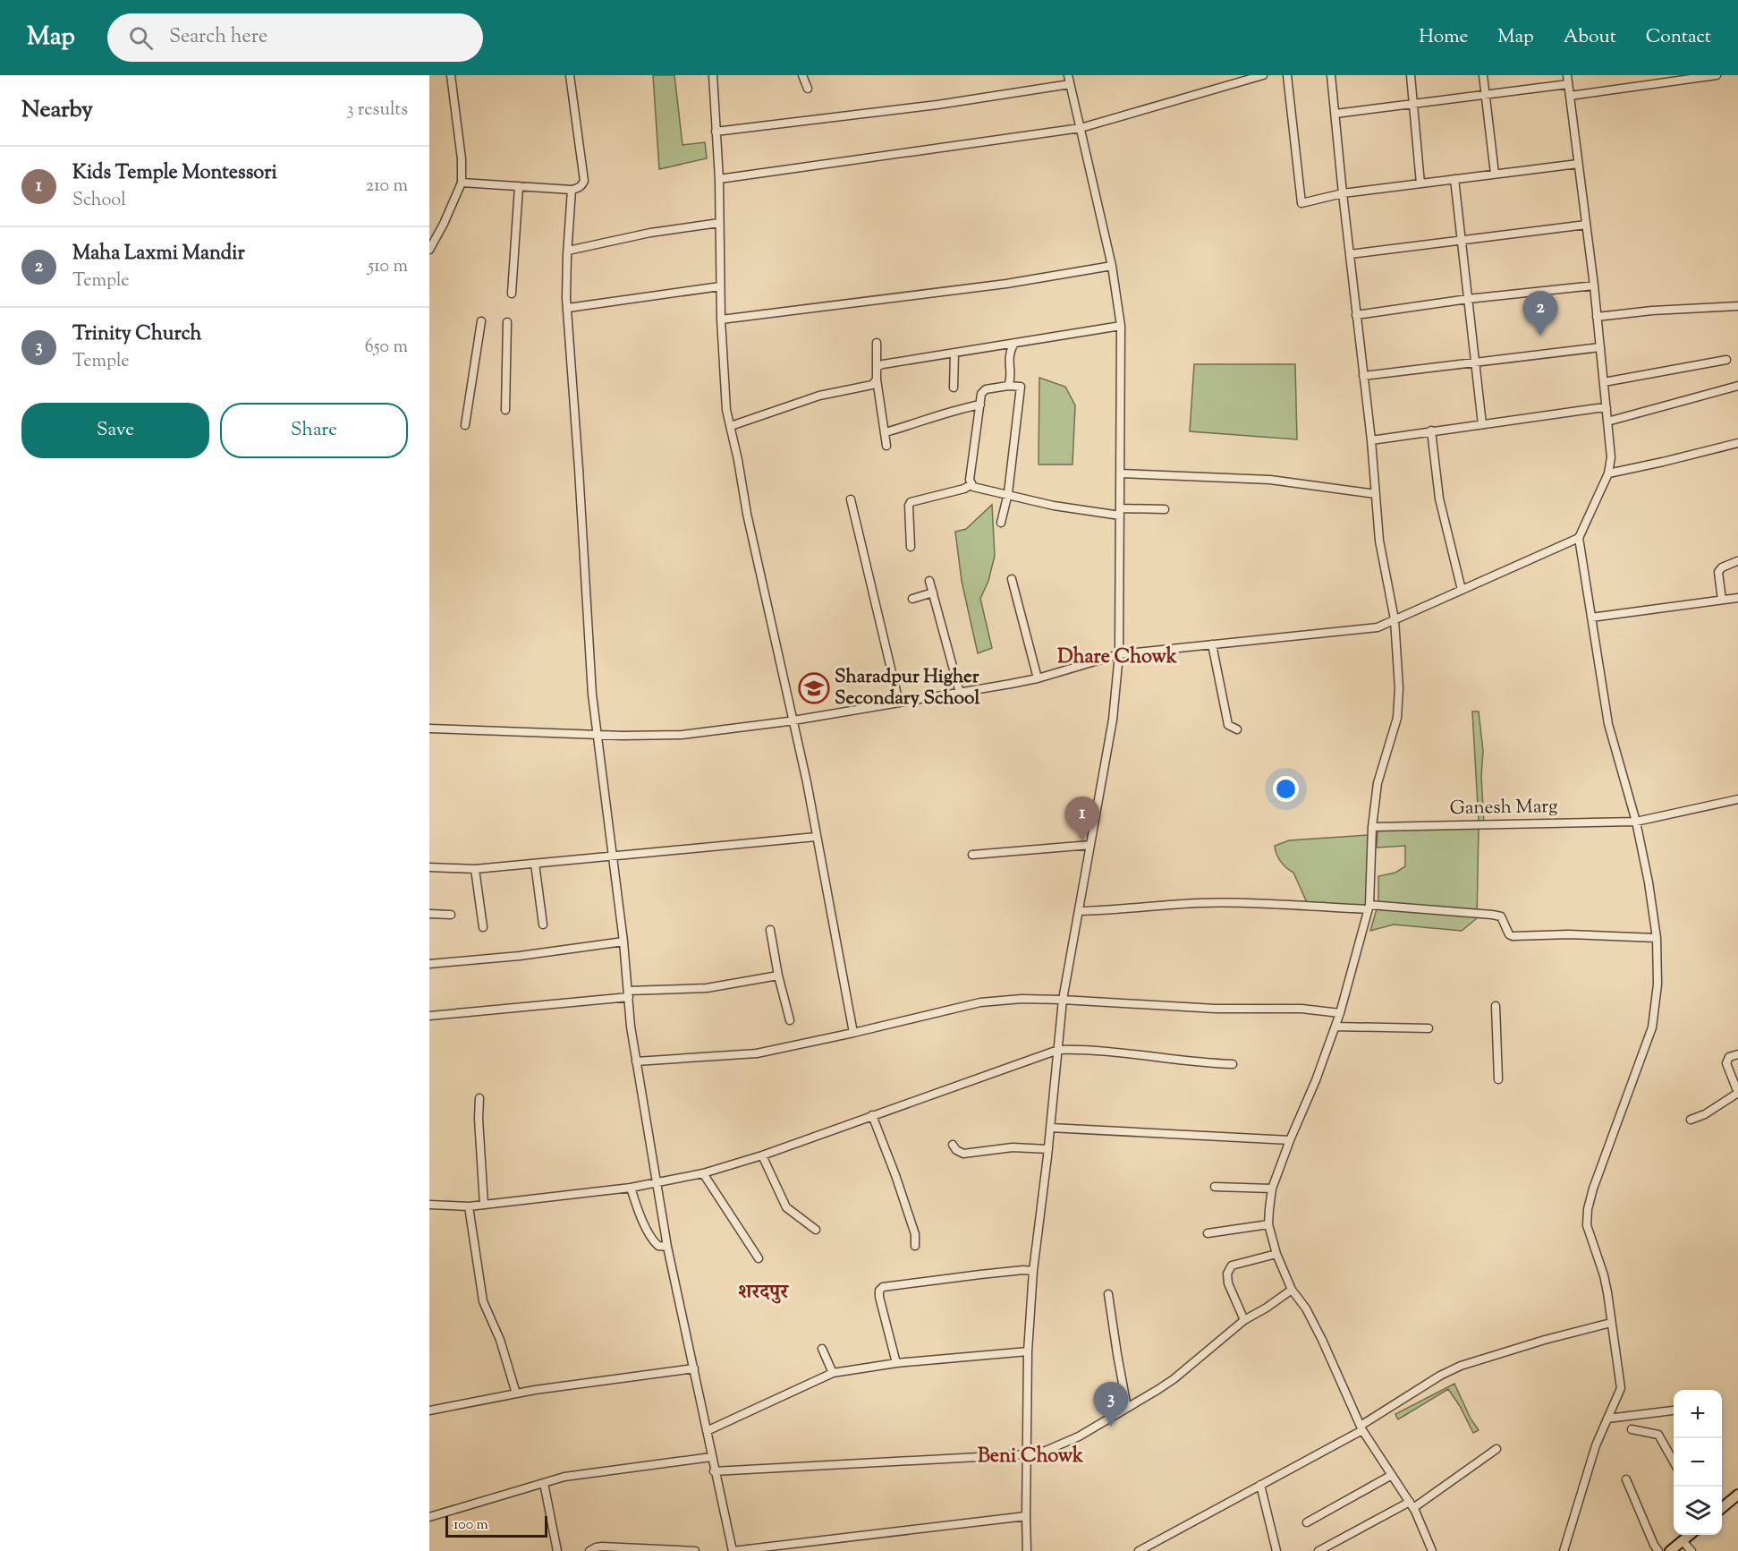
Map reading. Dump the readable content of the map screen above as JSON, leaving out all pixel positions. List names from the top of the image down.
{
  "streets": {
    "street": ["Ganesh Marg"]
  },
  "districts": ["Dhare Chowk", "शरदपुर", "Beni Chowk"],
  "places": {
    "school or university": ["Sharadpur Higher Secondary School"]
  },
  "scale_bar": "100 m",
  "page": {
    "header": "Map",
    "search": "Search here",
    "nav": [
      "Home",
      "Map",
      "About",
      "Contact"
    ],
    "heading": ["Nearby", "3 results"],
    "list": [
      {
        "mark": "1",
        "name": "Kids Temple Montessori",
        "note": "School",
        "value": "210 m"
      },
      {
        "mark": "2",
        "name": "Maha Laxmi Mandir",
        "note": "Temple",
        "value": "510 m"
      },
      {
        "mark": "3",
        "name": "Trinity Church",
        "note": "Temple",
        "value": "650 m"
      }
    ],
    "pins": ["2", "1", "3"],
    "buttons": ["Save", "Share"],
    "map_buttons": ["+", "−"],
    "scale": "100 m"
  }
}
